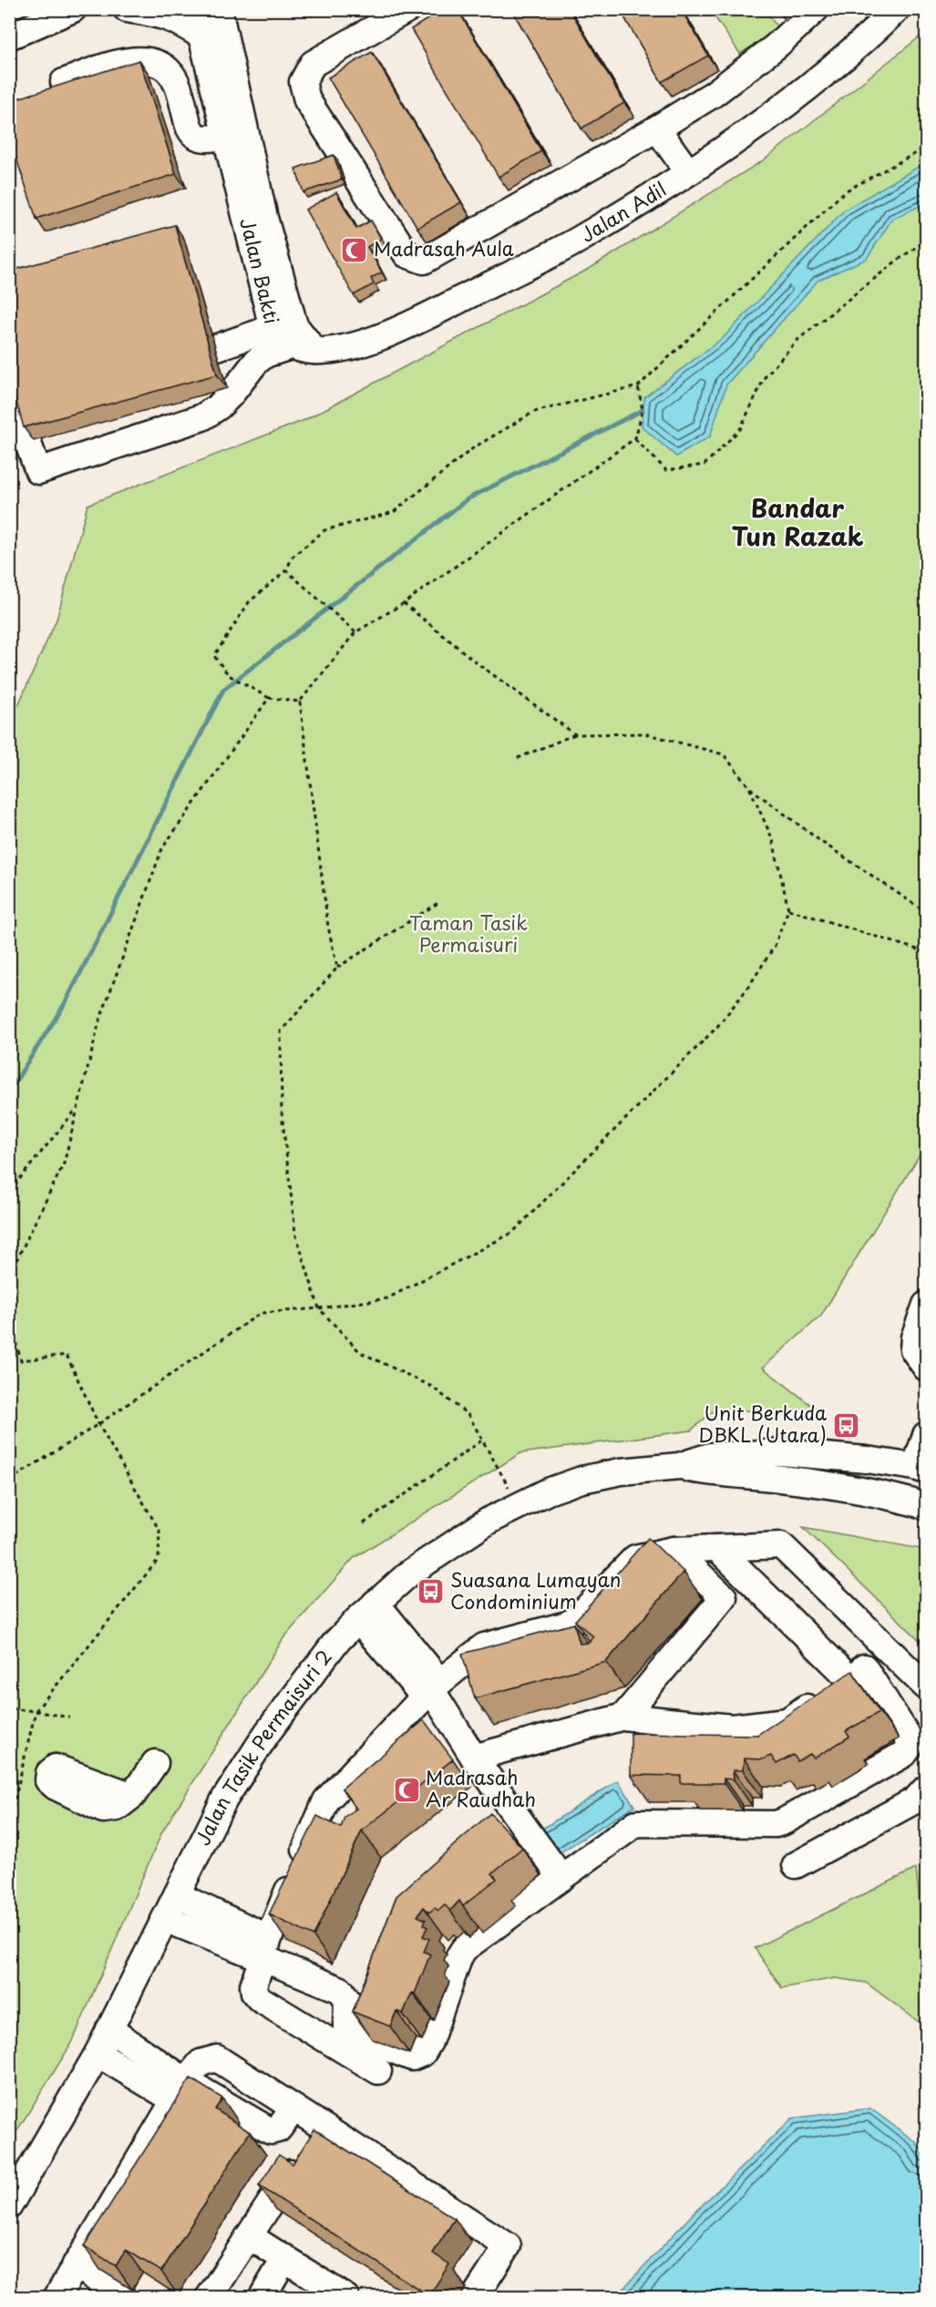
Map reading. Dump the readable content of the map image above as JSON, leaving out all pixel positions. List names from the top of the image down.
{
  "streets": {
    "street": ["Jalan Adil", "Jalan Bakti", "Jalan Tasik Permaisuri 2"]
  },
  "crossings": [
    ["Jalan Adil", "Jalan Bakti"]
  ],
  "districts": ["Bandar Tun Razak"],
  "parks": ["Taman Tasik Permaisuri"],
  "places": {
    "mosque": ["Madrasah Aula", "Madrasah Ar Raudhah"],
    "bus stop": ["Unit Berkuda DBKL (Utara)", "Suasana Lumayan Condominium"]
  }
}
